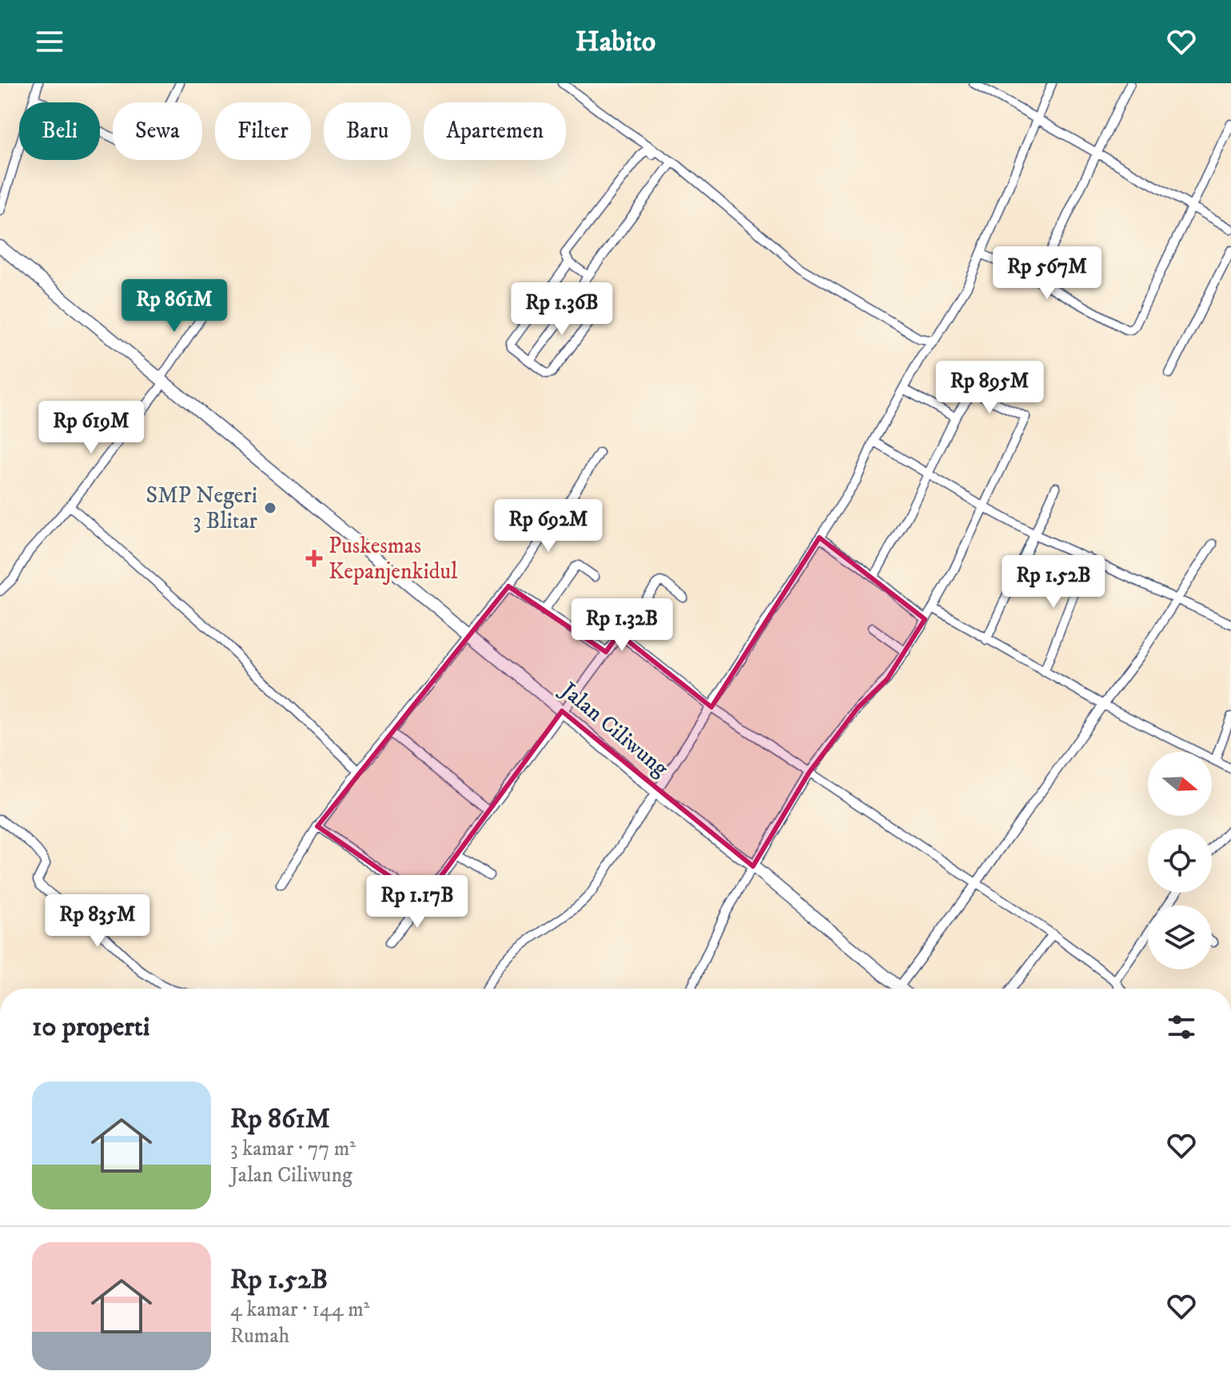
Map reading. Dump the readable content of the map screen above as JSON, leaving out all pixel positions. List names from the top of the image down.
{
  "streets": {
    "main road": ["Jalan Ciliwung"]
  },
  "places": {
    "other": ["SMP Negeri 3 Blitar"],
    "health": ["Puskesmas Kepanjenkidul"]
  },
  "north": "right",
  "page": {
    "header": "Habito",
    "chip": [
      "Beli",
      "Sewa",
      "Filter",
      "Baru",
      "Apartemen"
    ],
    "price": [
      "Rp 567M",
      "Rp 861M",
      "Rp 1.36B",
      "Rp 895M",
      "Rp 619M",
      "Rp 692M",
      "Rp 1.52B",
      "Rp 1.32B",
      "Rp 1.17B",
      "Rp 835M"
    ],
    "heading": "10 properti",
    "list": [
      {
        "name": "Rp 861M",
        "note": "3 kamar · 77 m² · Jalan Ciliwung"
      },
      {
        "name": "Rp 1.52B",
        "note": "4 kamar · 144 m² · Rumah"
      }
    ]
  }
}
